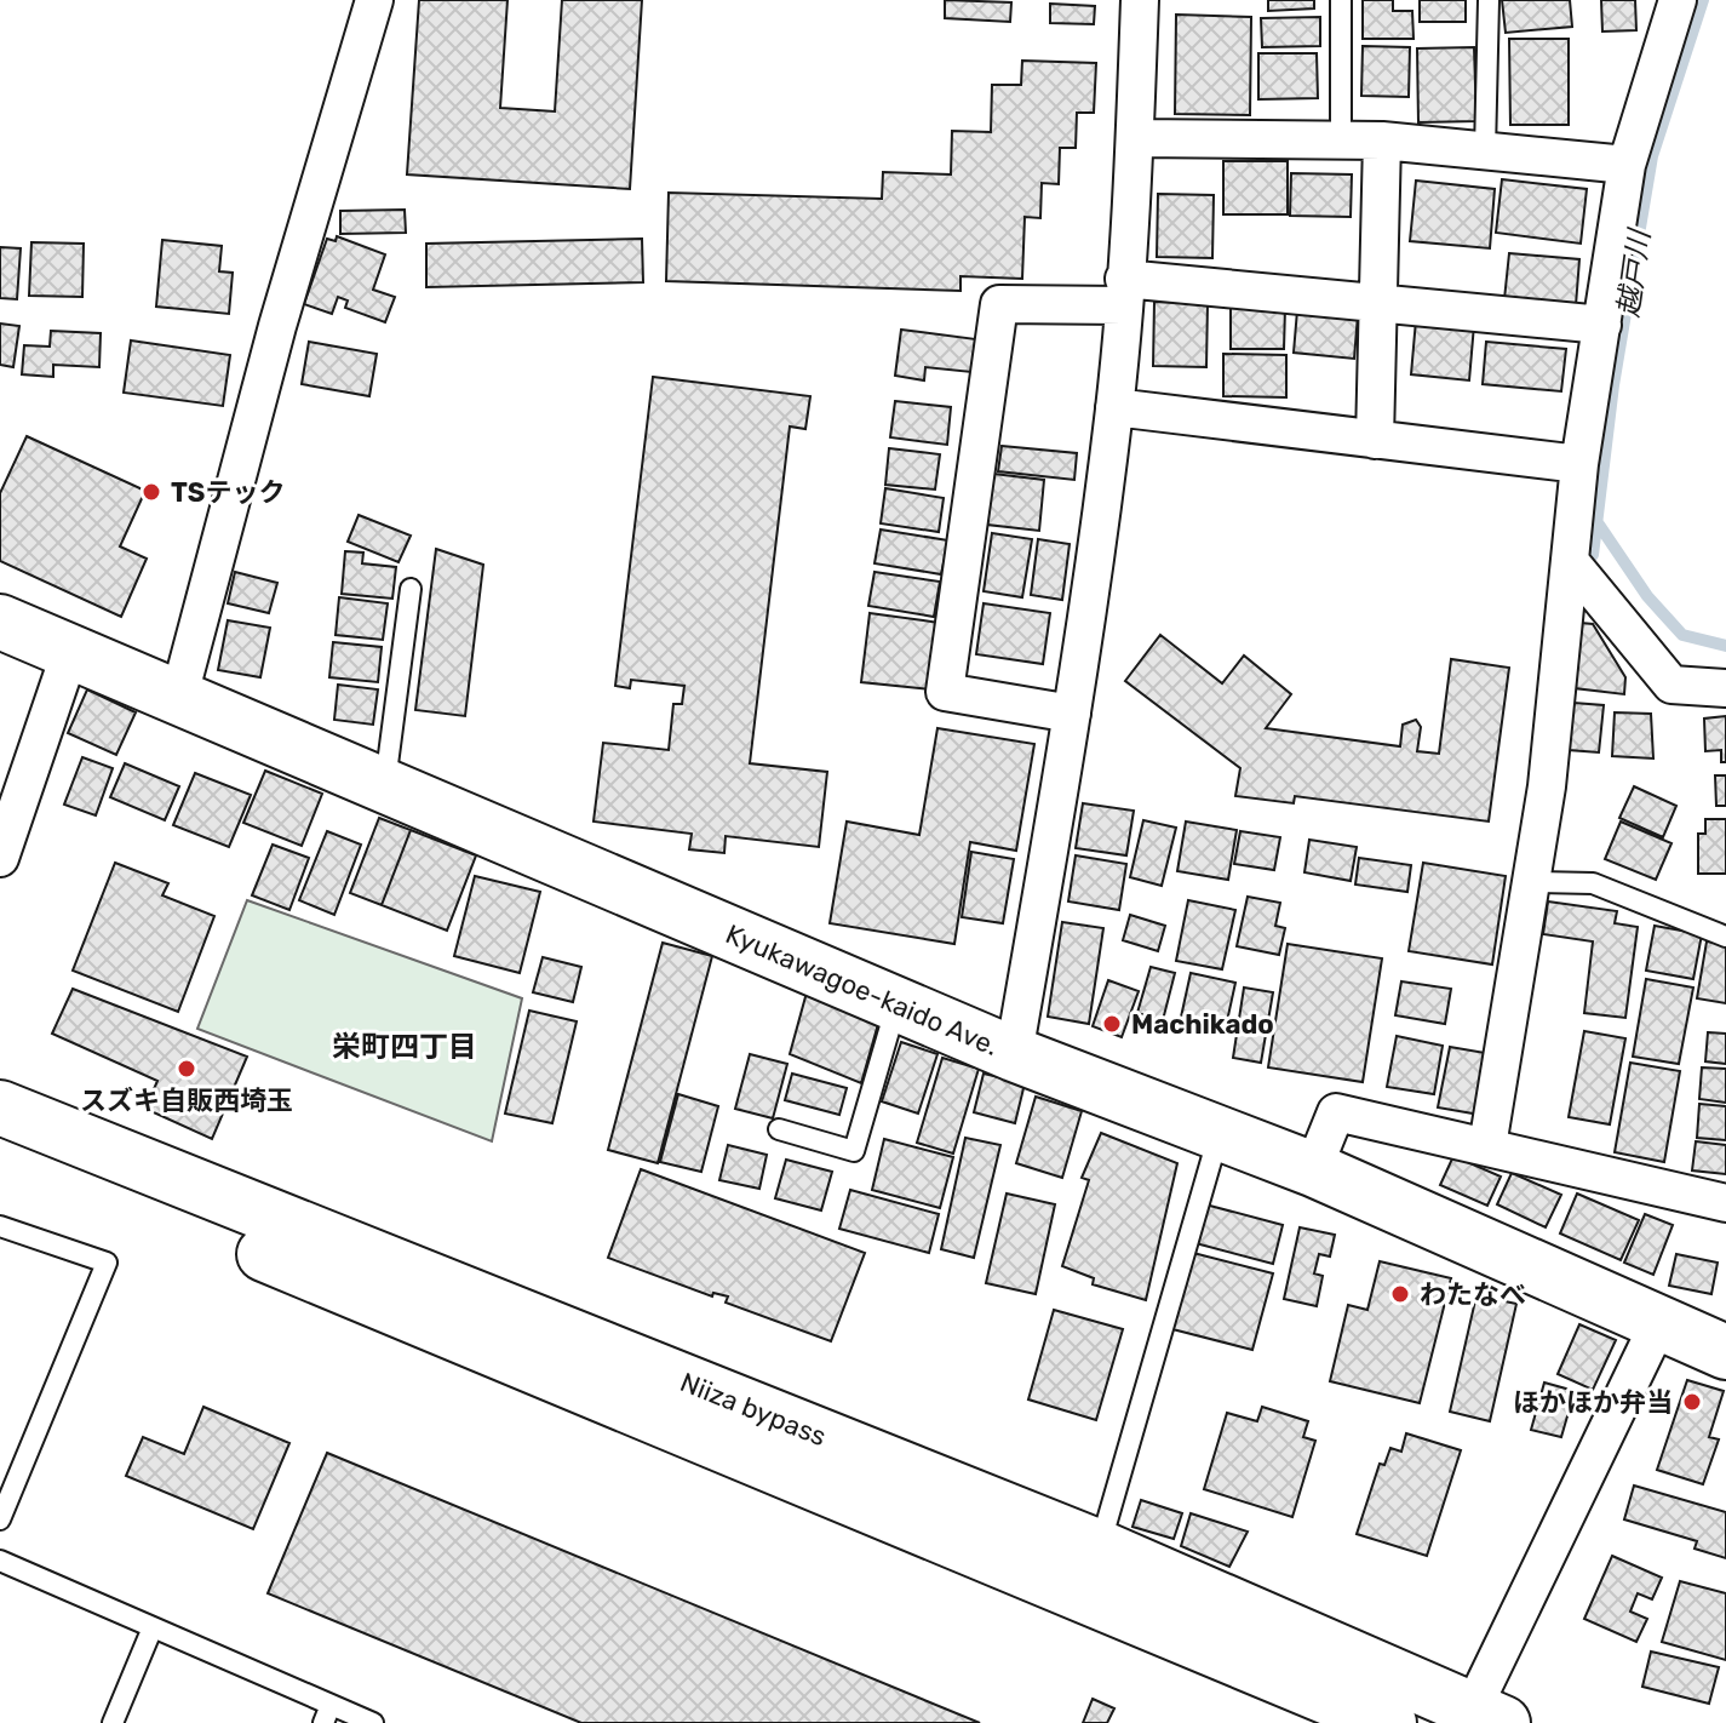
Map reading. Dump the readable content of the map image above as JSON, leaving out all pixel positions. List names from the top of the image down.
{
  "streets": {
    "main road": ["Kyukawagoe-kaido Ave.", "Niiza bypass"]
  },
  "districts": ["栄町四丁目"],
  "water": ["越戸川"],
  "places": [
    "TSテック",
    "Machikado",
    "スズキ自販西埼玉",
    "わたなべ",
    "ほかほか弁当"
  ]
}
